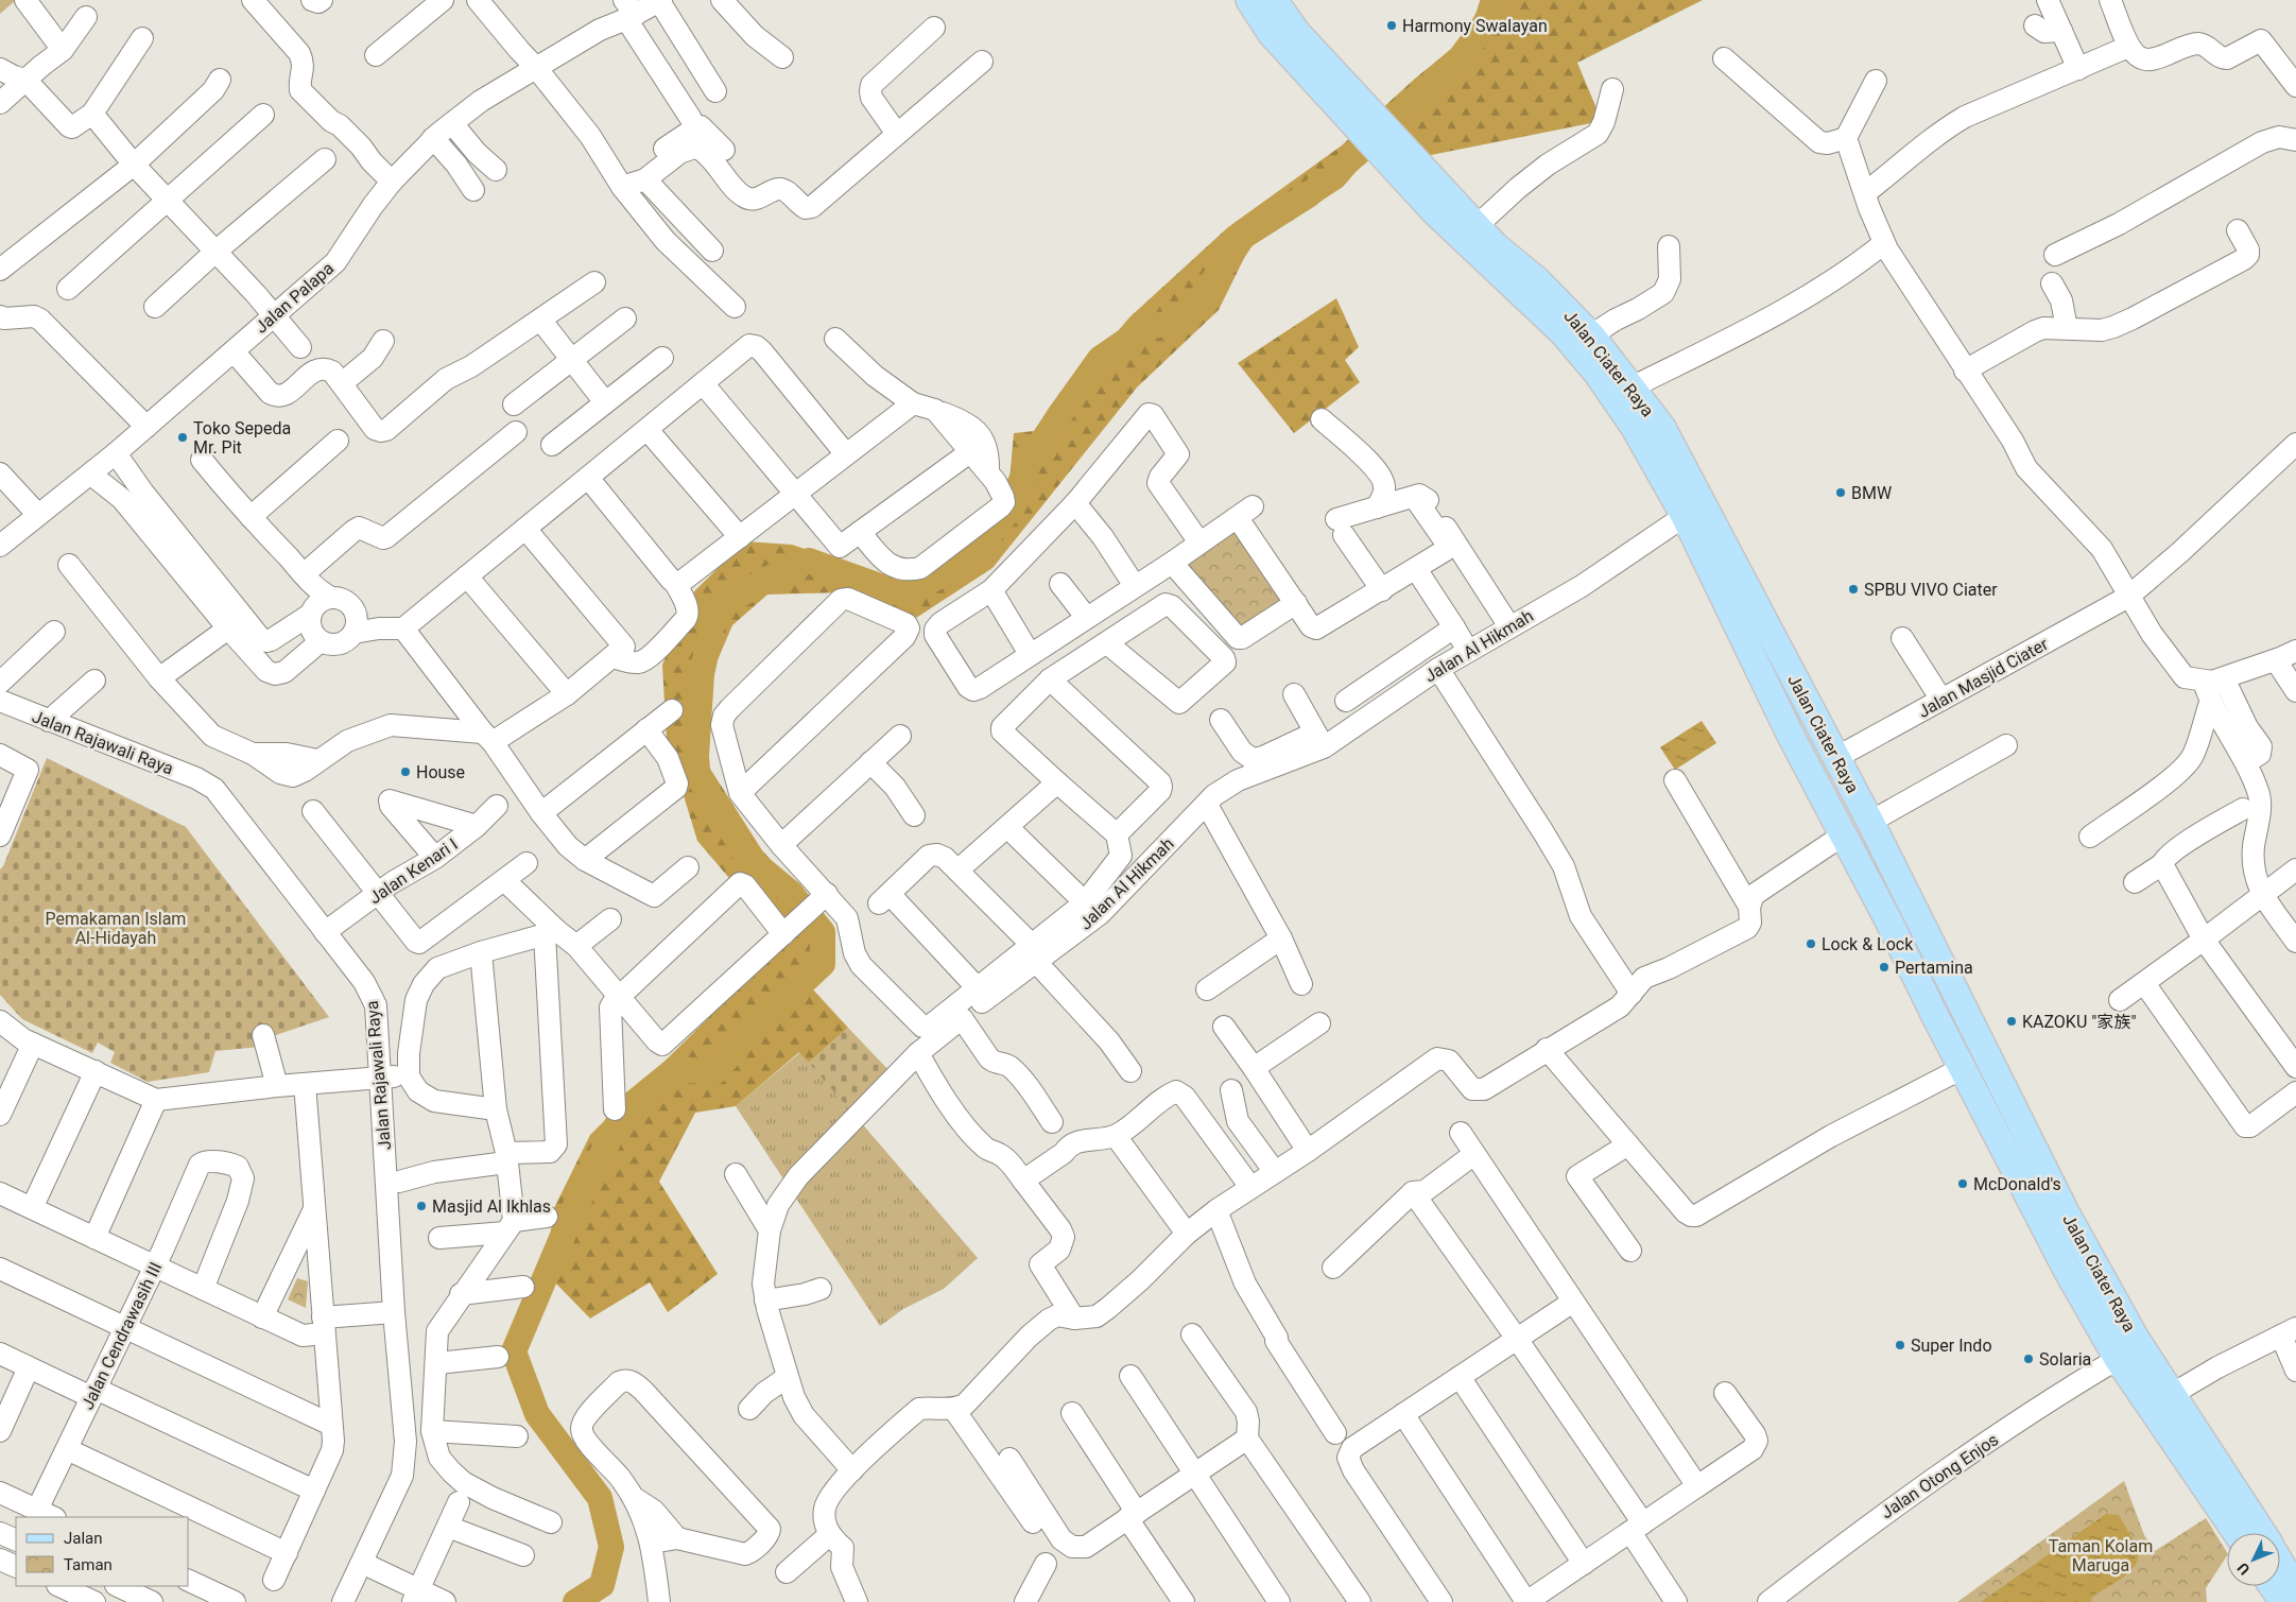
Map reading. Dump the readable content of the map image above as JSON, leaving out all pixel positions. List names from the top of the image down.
{
  "streets": {
    "main road": ["Jalan Ciater Raya"],
    "street": [
      "Jalan Palapa",
      "Jalan Al Hikmah",
      "Jalan Masjid Ciater",
      "Jalan Rajawali Raya",
      "Jalan Kenari I",
      "Jalan Cendrawasih III",
      "Jalan Otong Enjos"
    ]
  },
  "crossings": [
    ["Jalan Ciater Raya", "Jalan Al Hikmah"],
    ["Jalan Ciater Raya", "Jalan Masjid Ciater"],
    ["Jalan Ciater Raya", "Jalan Otong Enjos"],
    ["Jalan Rajawali Raya", "Jalan Kenari I"]
  ],
  "parks": ["Pemakaman Islam Al-Hidayah", "Taman Kolam Maruga"],
  "places": [
    "Harmony Swalayan",
    "Toko Sepeda Mr. Pit",
    "BMW",
    "SPBU VIVO Ciater",
    "House",
    "Lock & Lock",
    "Pertamina",
    "KAZOKU \"家族\"",
    "McDonald's",
    "Masjid Al Ikhlas",
    "Super Indo",
    "Solaria"
  ],
  "legend": ["Jalan", "Taman"],
  "north": "bottom left"
}
